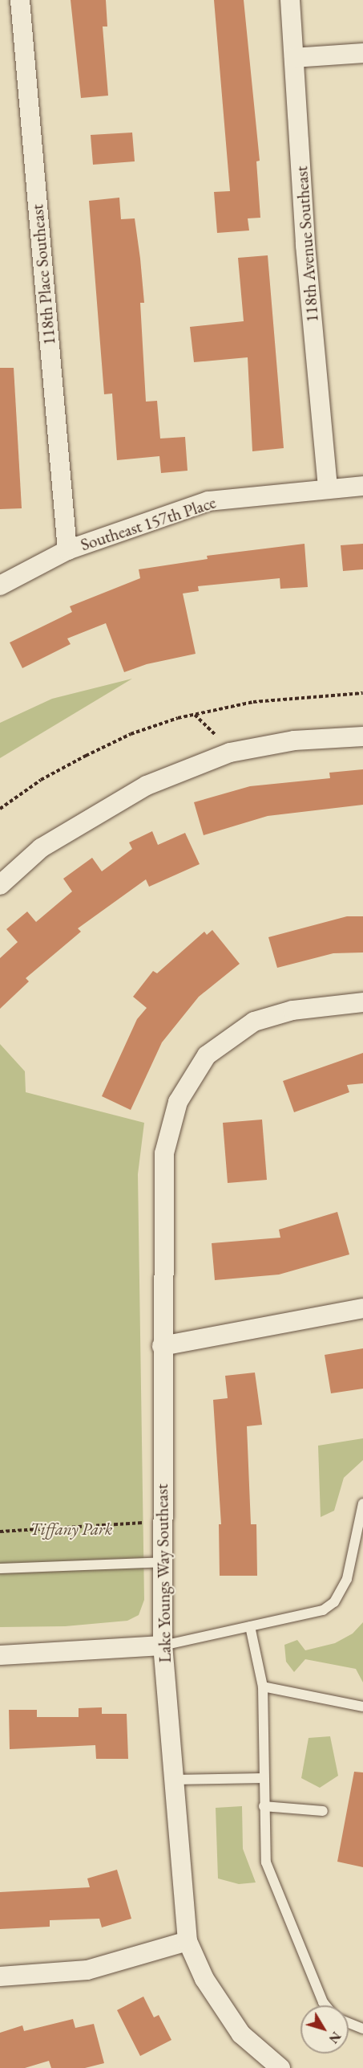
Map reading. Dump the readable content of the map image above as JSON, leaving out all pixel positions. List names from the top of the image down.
{
  "streets": {
    "street": [
      "118th Avenue Southeast",
      "118th Place Southeast",
      "Southeast 157th Place",
      "Lake Youngs Way Southeast"
    ]
  },
  "crossings": [
    ["118th Avenue Southeast", "Southeast 157th Place"],
    ["118th Place Southeast", "Southeast 157th Place"]
  ],
  "parks": ["Tiffany Park"],
  "north": "bottom right"
}
